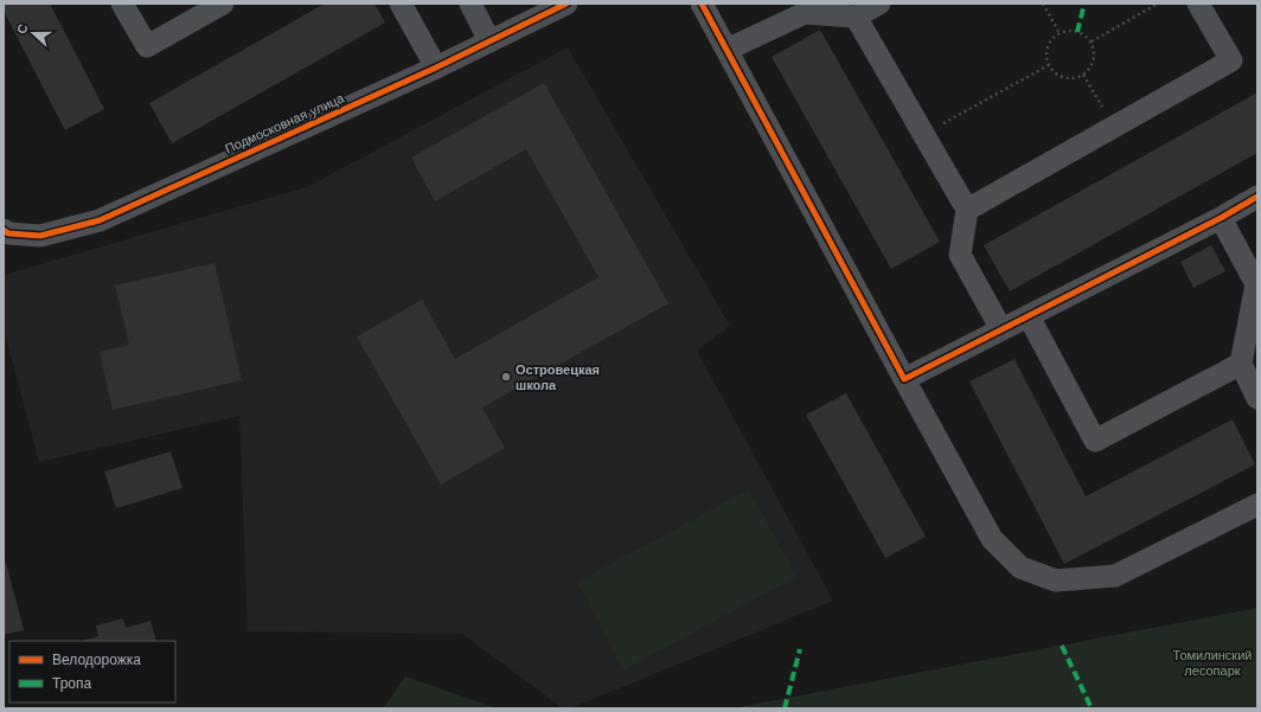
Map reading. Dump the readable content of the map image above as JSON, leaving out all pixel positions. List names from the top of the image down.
{
  "streets": {
    "street": ["Подмосковная улица"]
  },
  "parks": ["Томилинский лесопарк"],
  "places": ["Островецкая школа"],
  "legend": ["Велодорожка", "Тропа"],
  "north": "left"
}
